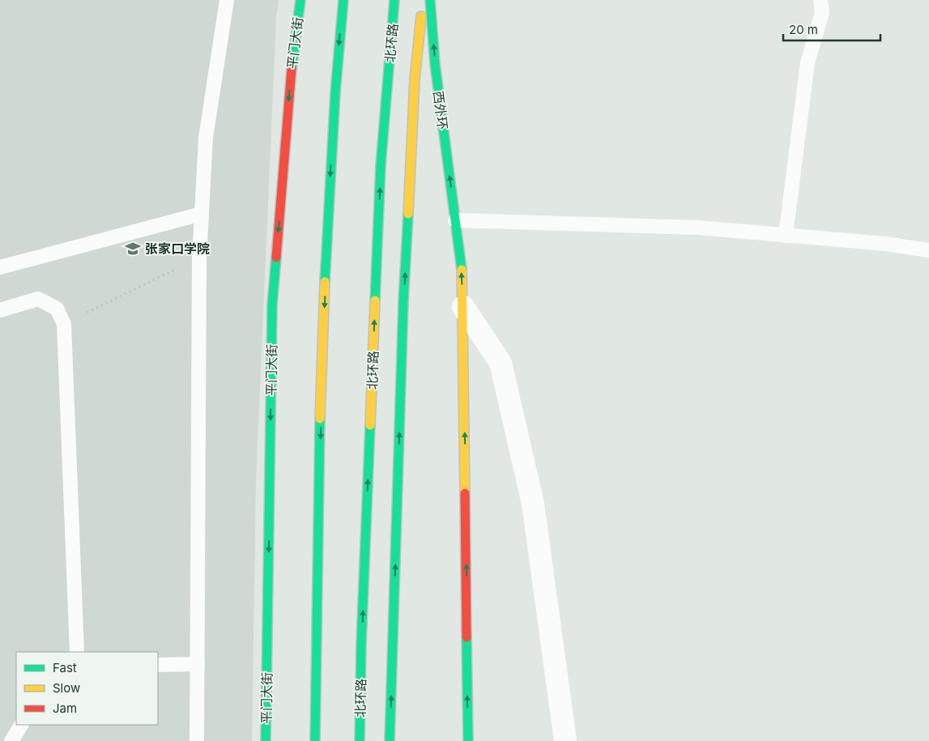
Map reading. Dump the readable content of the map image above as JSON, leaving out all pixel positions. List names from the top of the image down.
{
  "streets": {
    "main road": ["平门大街", "北环路", "西外环"]
  },
  "places": {
    "school or university": ["张家口学院"]
  },
  "legend": ["Fast", "Slow", "Jam"],
  "scale_bar": "20 m"
}
